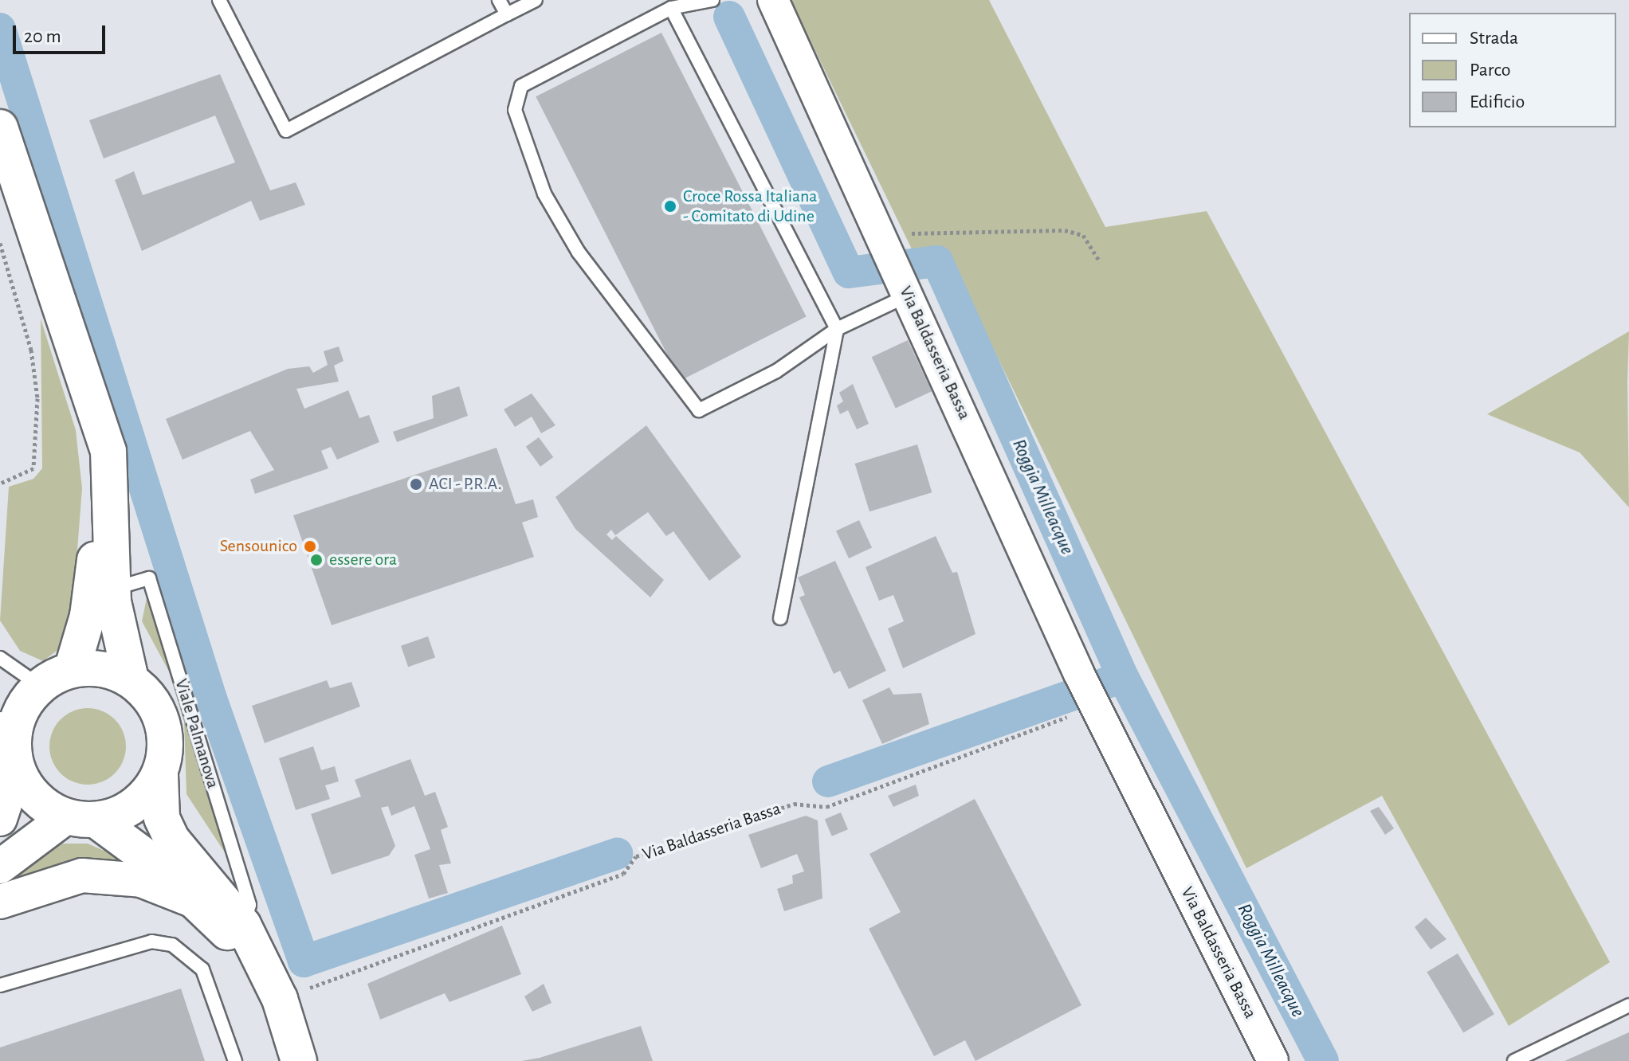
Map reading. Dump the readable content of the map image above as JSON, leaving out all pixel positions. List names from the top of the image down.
{
  "streets": {
    "main road": ["Viale Palmanova"],
    "street": ["Via Baldasseria Bassa"]
  },
  "crossings": [
    ["Via Baldasseria Bassa", "Viale Palmanova"]
  ],
  "water": ["Roggia Milleacque"],
  "places": [
    "Croce Rossa Italiana - Comitato di Udine",
    "ACI - P.R.A.",
    "Sensounico",
    "essere ora"
  ],
  "legend": ["Strada", "Parco", "Edificio"],
  "scale_bar": "20 m"
}
